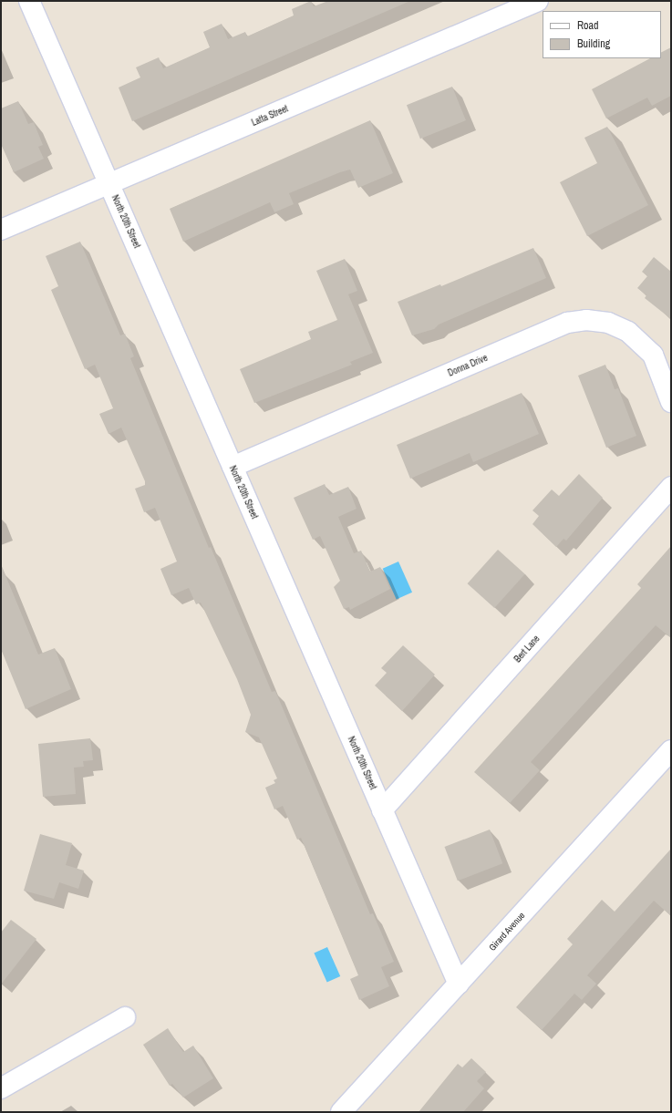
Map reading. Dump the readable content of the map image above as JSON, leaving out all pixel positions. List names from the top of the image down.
{
  "streets": {
    "street": [
      "Latta Street",
      "North 20th Street",
      "Donna Drive",
      "Bert Lane",
      "Girard Avenue"
    ]
  },
  "crossings": [
    ["Latta Street", "North 20th Street"],
    ["North 20th Street", "Donna Drive"],
    ["North 20th Street", "Bert Lane"],
    ["North 20th Street", "Girard Avenue"]
  ],
  "legend": ["Road", "Building"]
}
